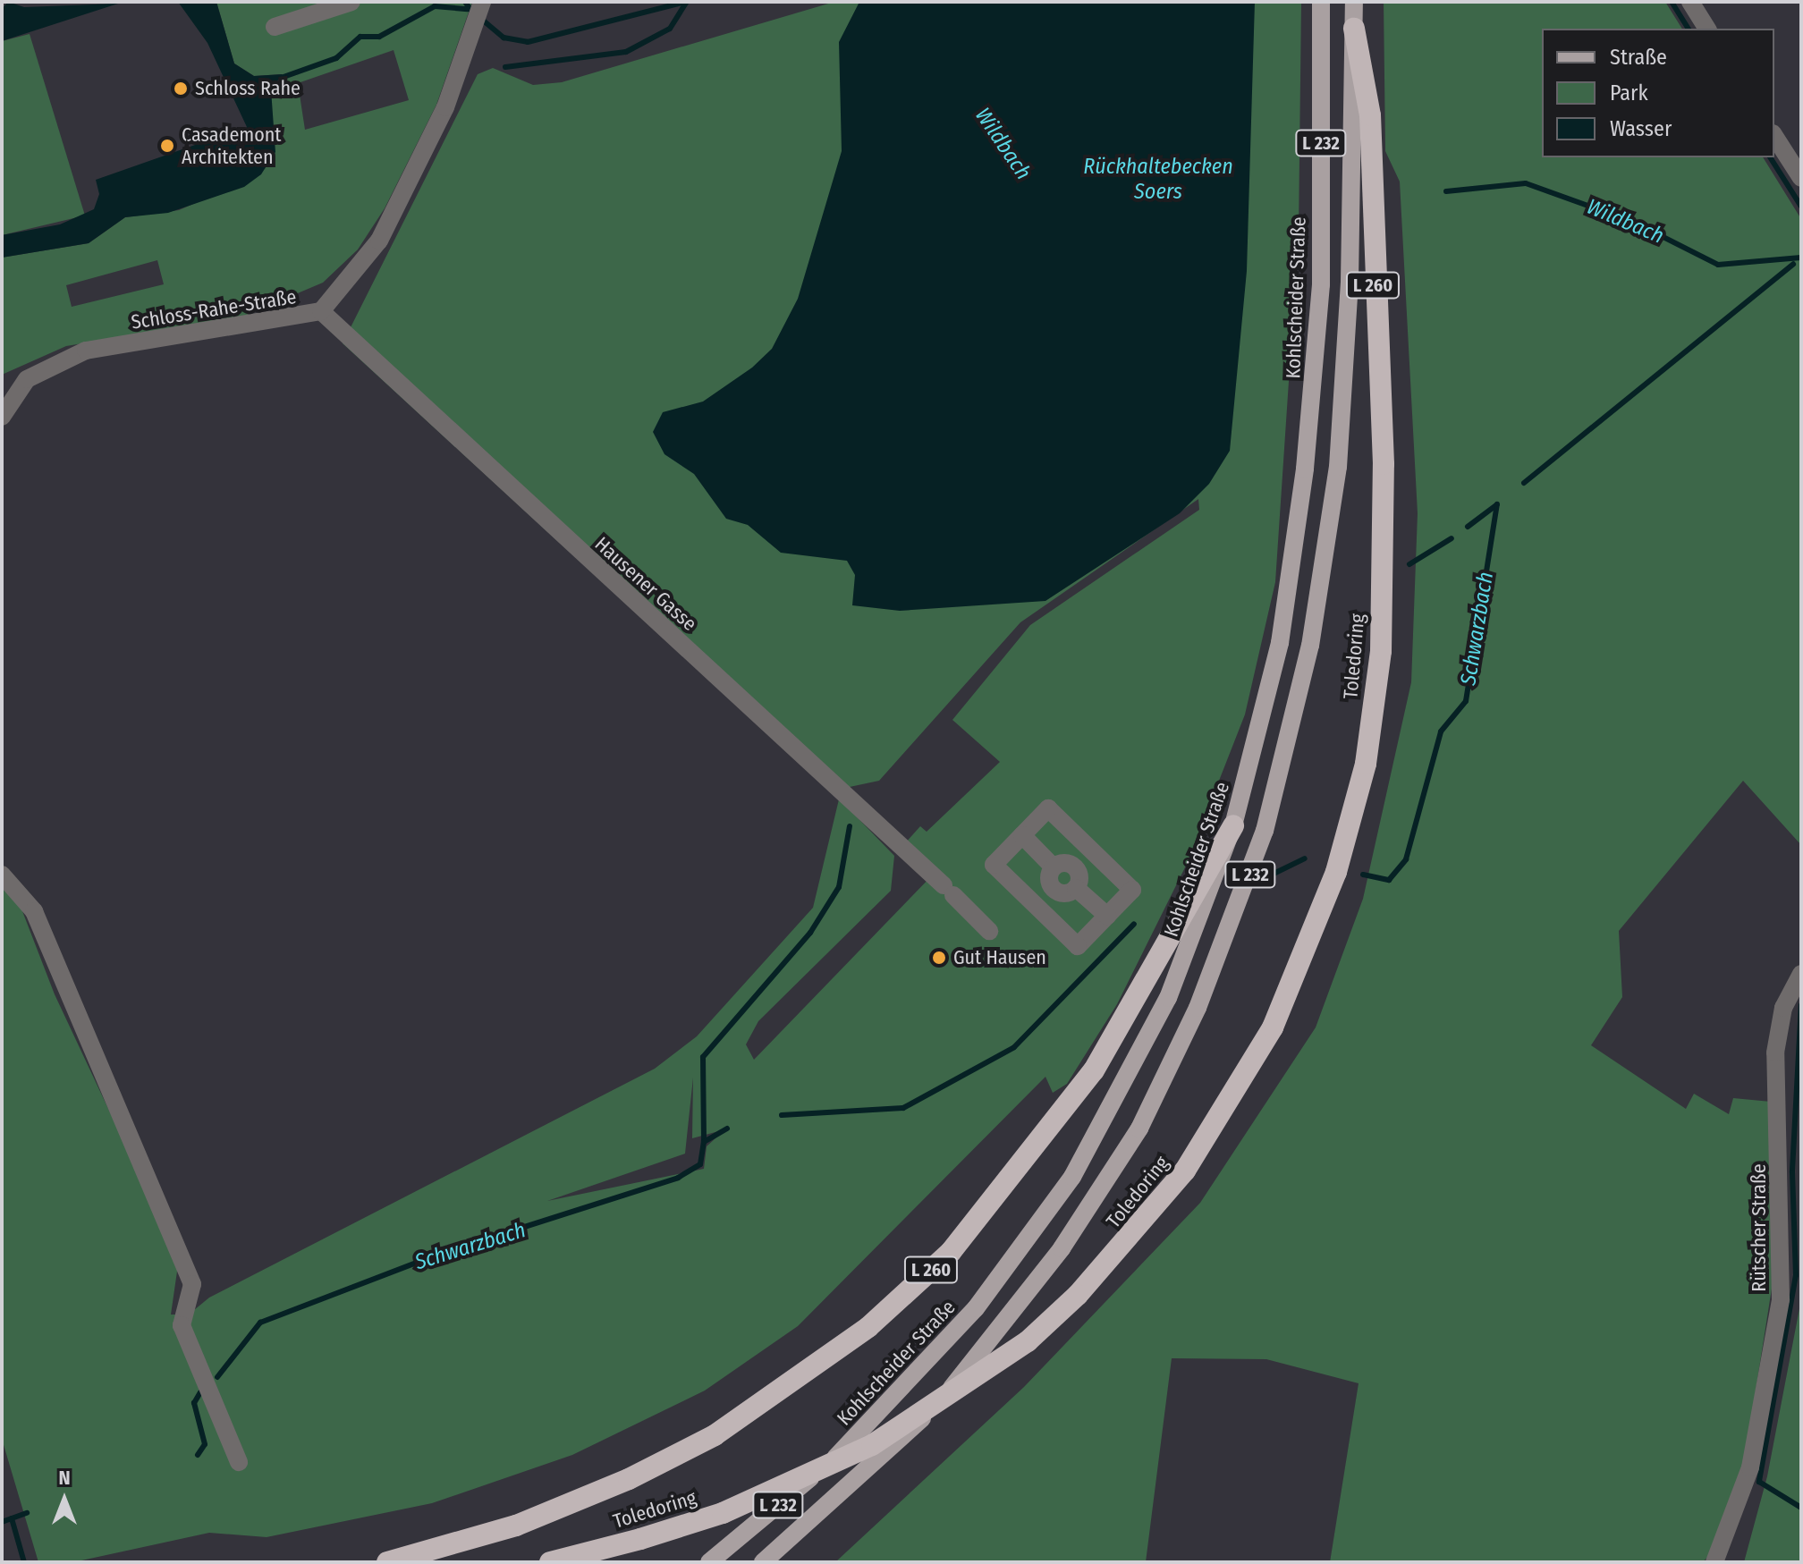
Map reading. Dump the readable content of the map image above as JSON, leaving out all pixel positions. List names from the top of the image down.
{
  "streets": {
    "highway": ["L 260", "Toledoring"],
    "main road": ["L 232", "Kohlscheider Straße"],
    "street": ["Schloss-Rahe-Straße", "Hausener Gasse", "Rütscher Straße"]
  },
  "crossings": [
    ["L 232", "Toledoring"],
    ["Kohlscheider Straße", "Toledoring"],
    ["Schloss-Rahe-Straße", "Hausener Gasse"]
  ],
  "water": ["Wildbach", "Rückhaltebecken Soers", "Schwarzbach"],
  "places": ["Schloss Rahe", "Casademont Architekten", "Gut Hausen"],
  "legend": ["Straße", "Park", "Wasser"],
  "north": "top"
}
